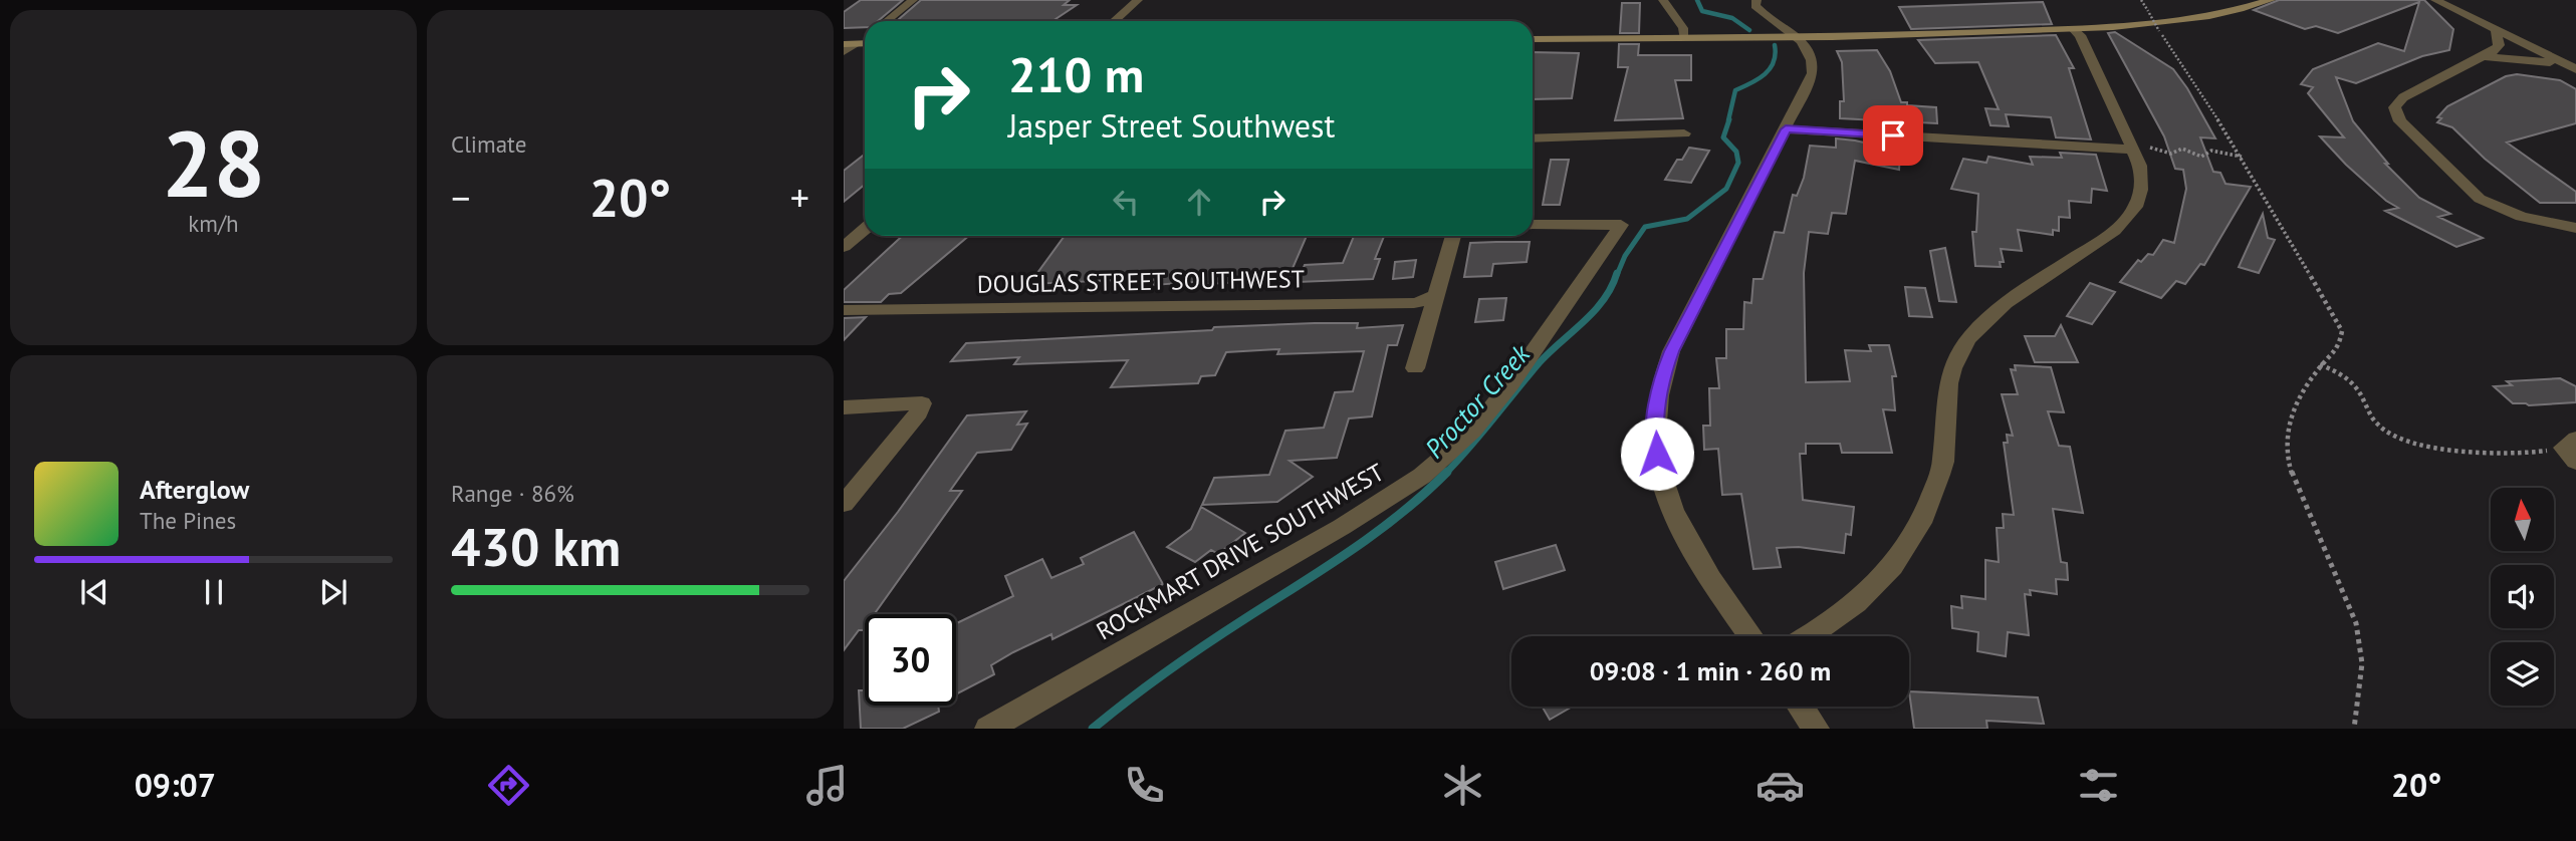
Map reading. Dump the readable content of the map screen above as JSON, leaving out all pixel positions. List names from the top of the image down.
{
  "streets": {
    "street": ["DOUGLAS STREET SOUTHWEST", "ROCKMART DRIVE SOUTHWEST"]
  },
  "water": ["Proctor Creek"],
  "north": "top",
  "page": {
    "tile": [
      ["28", "km/h"],
      "Climate",
      ["Range · 86%", "430 km"]
    ],
    "turn": ["210 m", "Jasper Street Southwest"],
    "heat": ["−", "20°", "+"],
    "song": ["Afterglow", "The Pines"],
    "limit": "30",
    "trip": "09:08 · 1 min · 260 m",
    "tabs": ["09:07", "20°"]
  }
}
